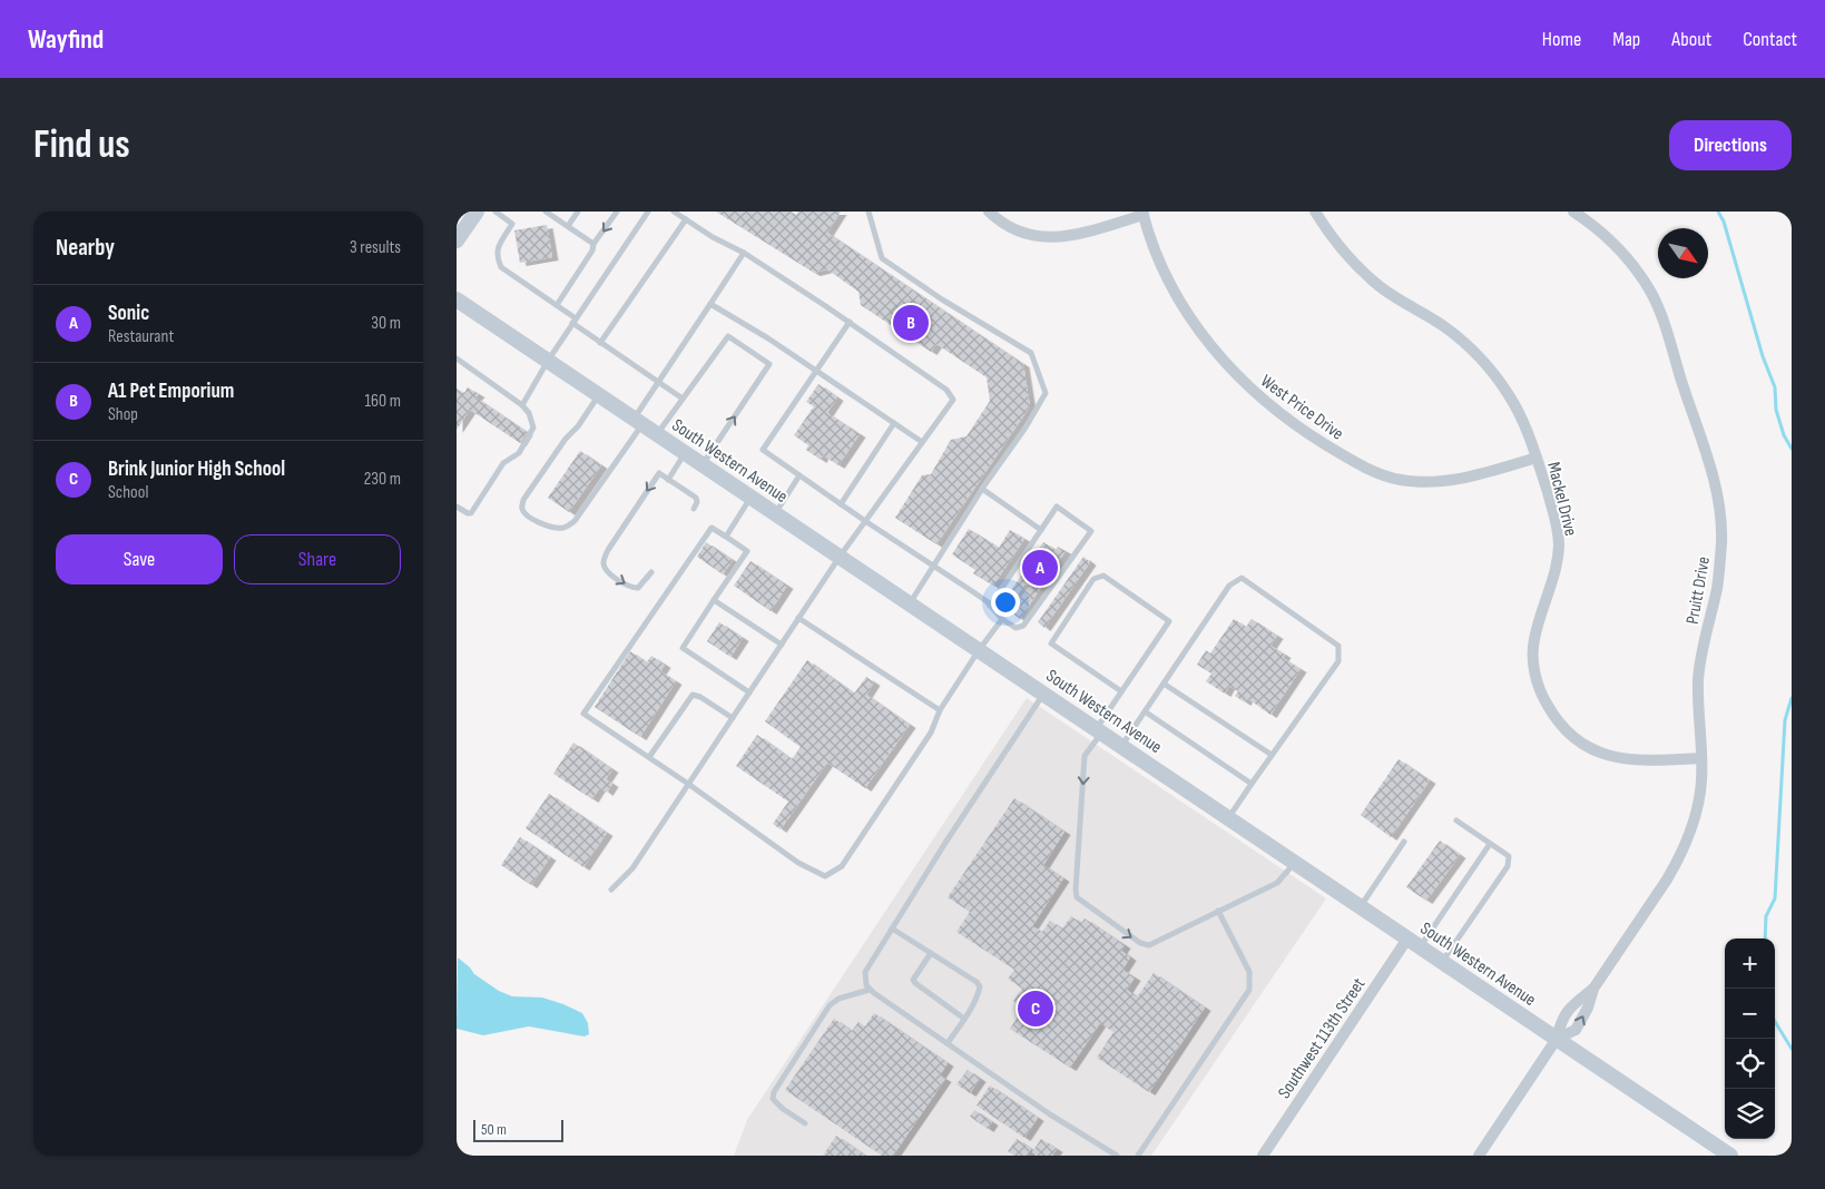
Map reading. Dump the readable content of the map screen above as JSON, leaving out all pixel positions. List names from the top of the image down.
{
  "streets": {
    "main road": ["South Western Avenue"],
    "street": [
      "West Price Drive",
      "Mackel Drive",
      "Pruitt Drive",
      "Southwest 113th Street"
    ]
  },
  "crossings": [
    ["West Price Drive", "Mackel Drive"],
    ["South Western Avenue", "Pruitt Drive"],
    ["South Western Avenue", "Southwest 113th Street"],
    ["Mackel Drive", "Pruitt Drive"]
  ],
  "scale_bar": "50 m",
  "north": "bottom right",
  "page": {
    "header": "Wayfind",
    "nav": [
      "Home",
      "Map",
      "About",
      "Contact"
    ],
    "buttons": [
      "Directions",
      ["Save", "Share"]
    ],
    "title": "Find us",
    "heading": ["Nearby", "3 results"],
    "list": [
      {
        "mark": "A",
        "name": "Sonic",
        "note": "Restaurant",
        "value": "30 m"
      },
      {
        "mark": "B",
        "name": "A1 Pet Emporium",
        "note": "Shop",
        "value": "160 m"
      },
      {
        "mark": "C",
        "name": "Brink Junior High School",
        "note": "School",
        "value": "230 m"
      }
    ],
    "pins": ["B", "A", "C"],
    "map_buttons": ["+", "−"],
    "scale": "50 m"
  }
}
